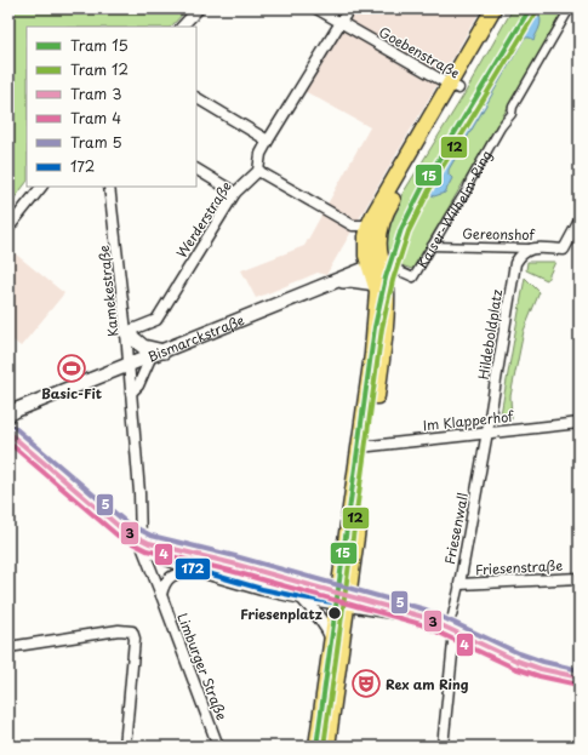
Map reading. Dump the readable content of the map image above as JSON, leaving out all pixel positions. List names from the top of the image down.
{
  "streets": {
    "main road": ["Bismarckstraße"],
    "street": [
      "Goebenstraße",
      "Kaiser-Wilhelm-Ring",
      "Werderstraße",
      "Gereonshof",
      "Kamekestraße",
      "Hildeboldplatz",
      "Im Klapperhof",
      "Friesenwall",
      "Friesenstraße",
      "Limburger Straße"
    ]
  },
  "crossings": [
    ["Kaiser-Wilhelm-Ring", "Gereonshof"],
    ["Werderstraße", "Kamekestraße"],
    ["Gereonshof", "Hildeboldplatz"],
    ["Kamekestraße", "Bismarckstraße"],
    ["Kamekestraße", "Limburger Straße"],
    ["Hildeboldplatz", "Im Klapperhof"],
    ["Hildeboldplatz", "Friesenwall"],
    ["Im Klapperhof", "Friesenwall"],
    ["Friesenwall", "Friesenstraße"]
  ],
  "places": {
    "sports": ["Basic-Fit"],
    "other": ["Friesenplatz"],
    "theatre": ["Rex am Ring"]
  },
  "lines": [
    "tram line 15",
    "tram line 12",
    "tram line 5",
    "transit line 172",
    "tram line 3",
    "tram line 4"
  ],
  "legend": [
    "Tram 15",
    "Tram 12",
    "Tram 3",
    "Tram 4",
    "Tram 5",
    "172"
  ]
}
